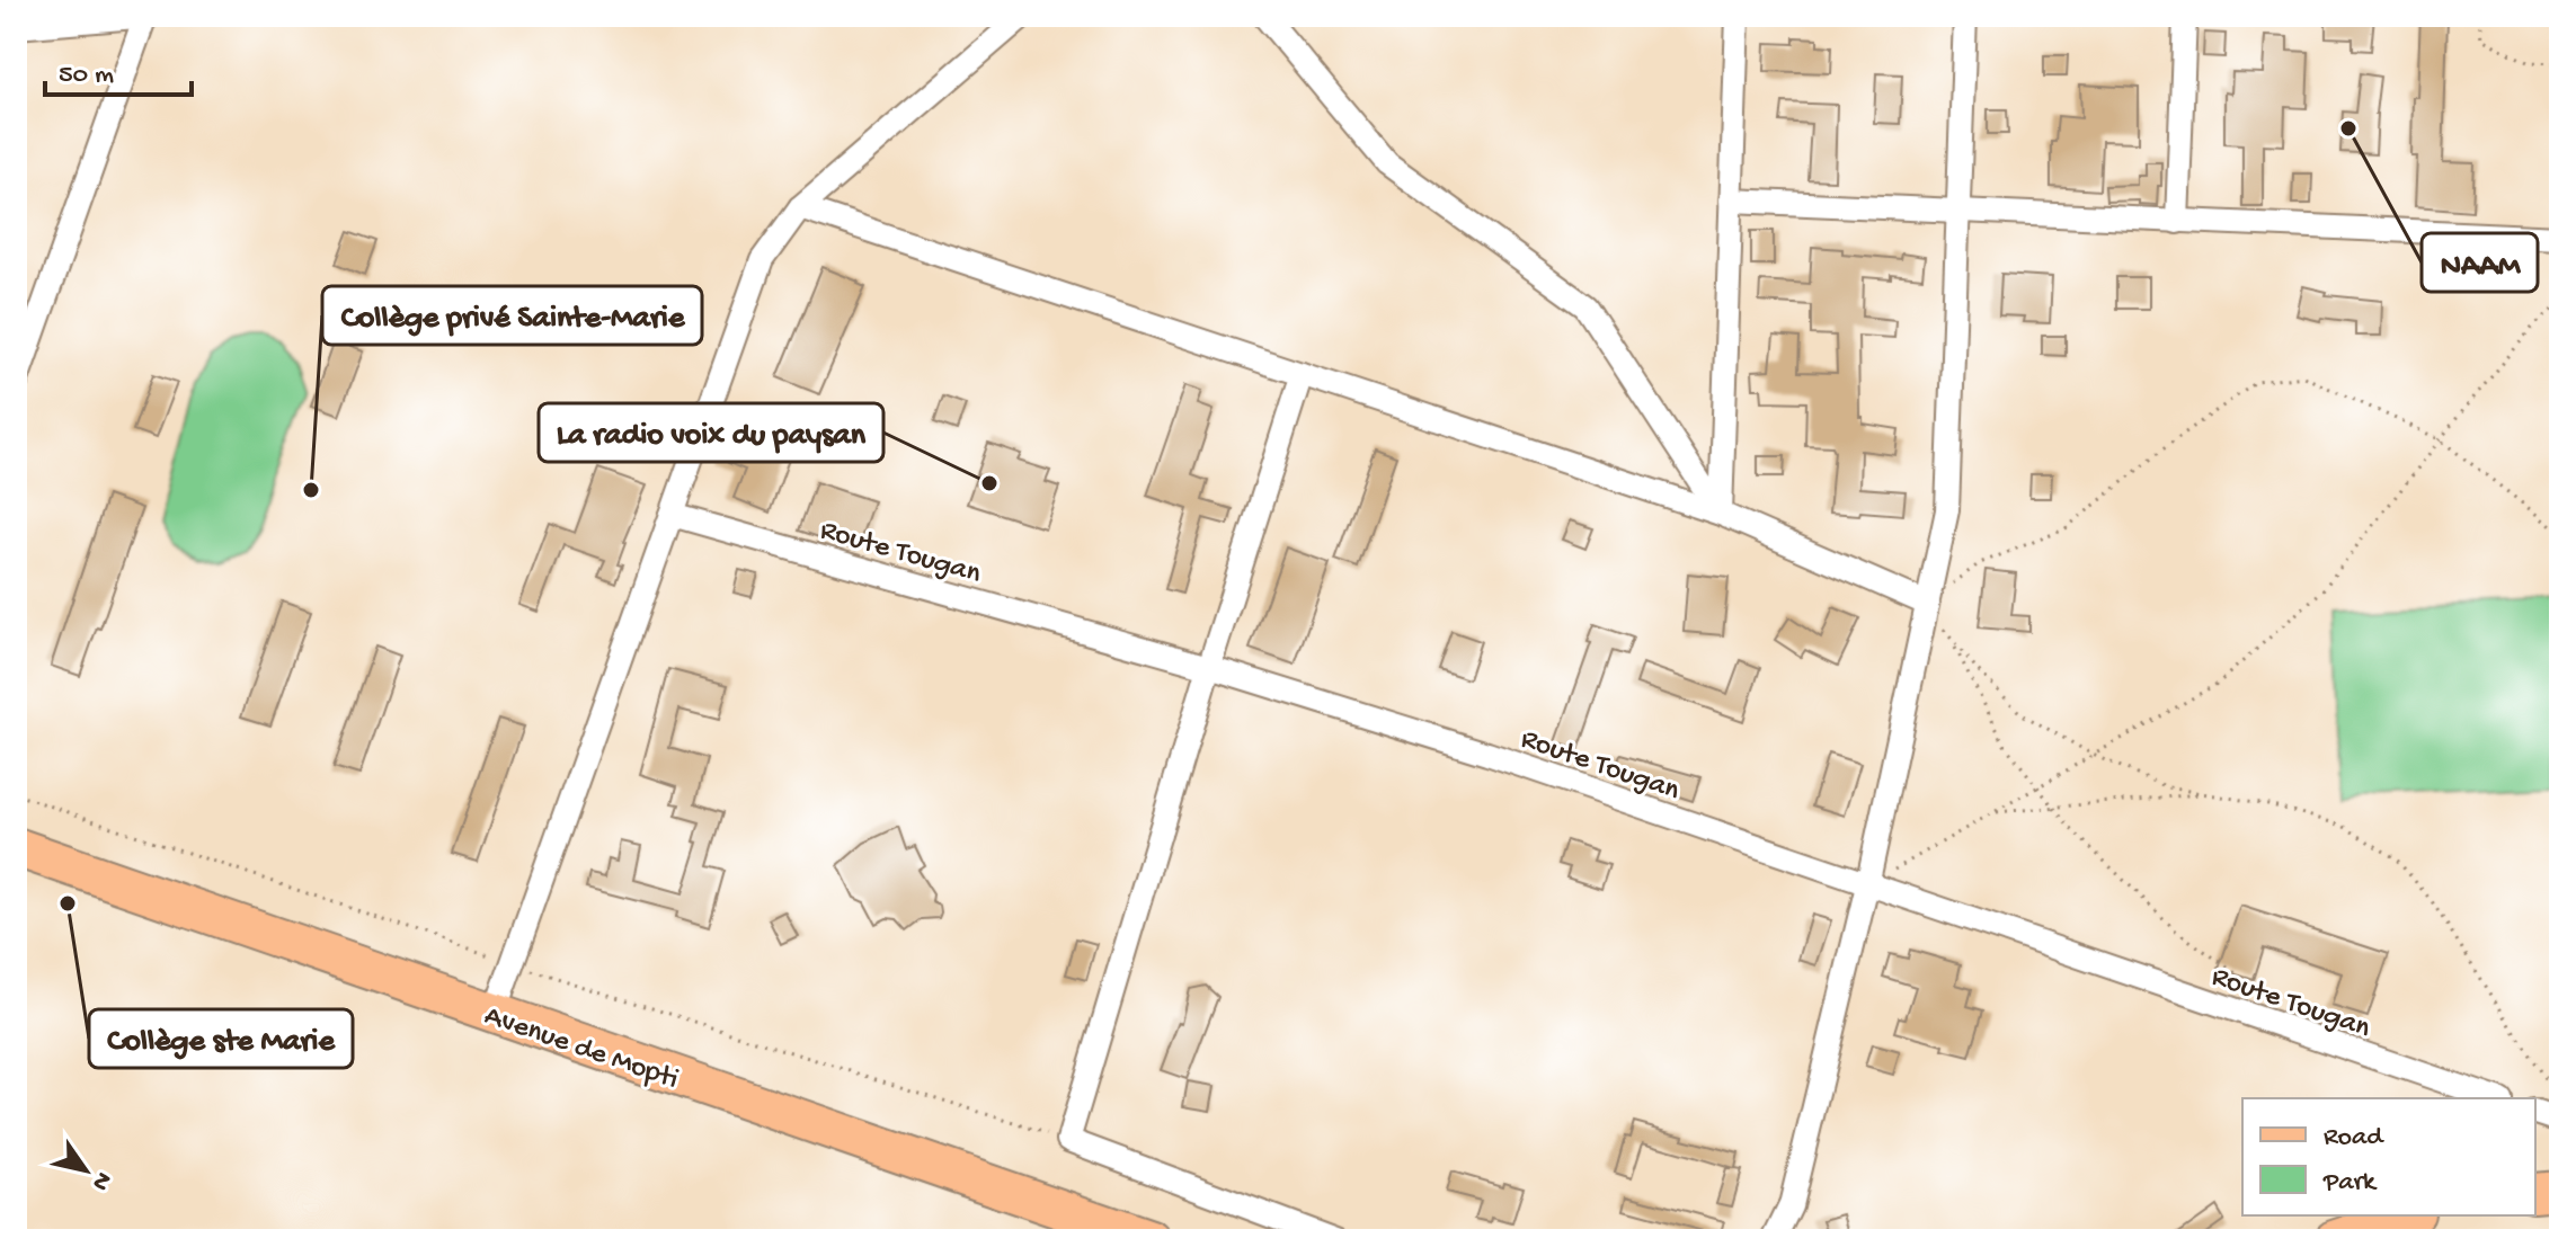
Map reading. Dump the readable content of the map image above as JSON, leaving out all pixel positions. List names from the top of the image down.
{
  "streets": {
    "main road": ["Avenue de Mopti"],
    "street": ["Route Tougan"]
  },
  "places": [
    "NAAM",
    "La radio voix du paysan",
    "Collège privé Sainte-Marie",
    "Collège ste Marie"
  ],
  "legend": ["Road", "Park"],
  "scale_bar": "50 m",
  "north": "bottom right"
}
